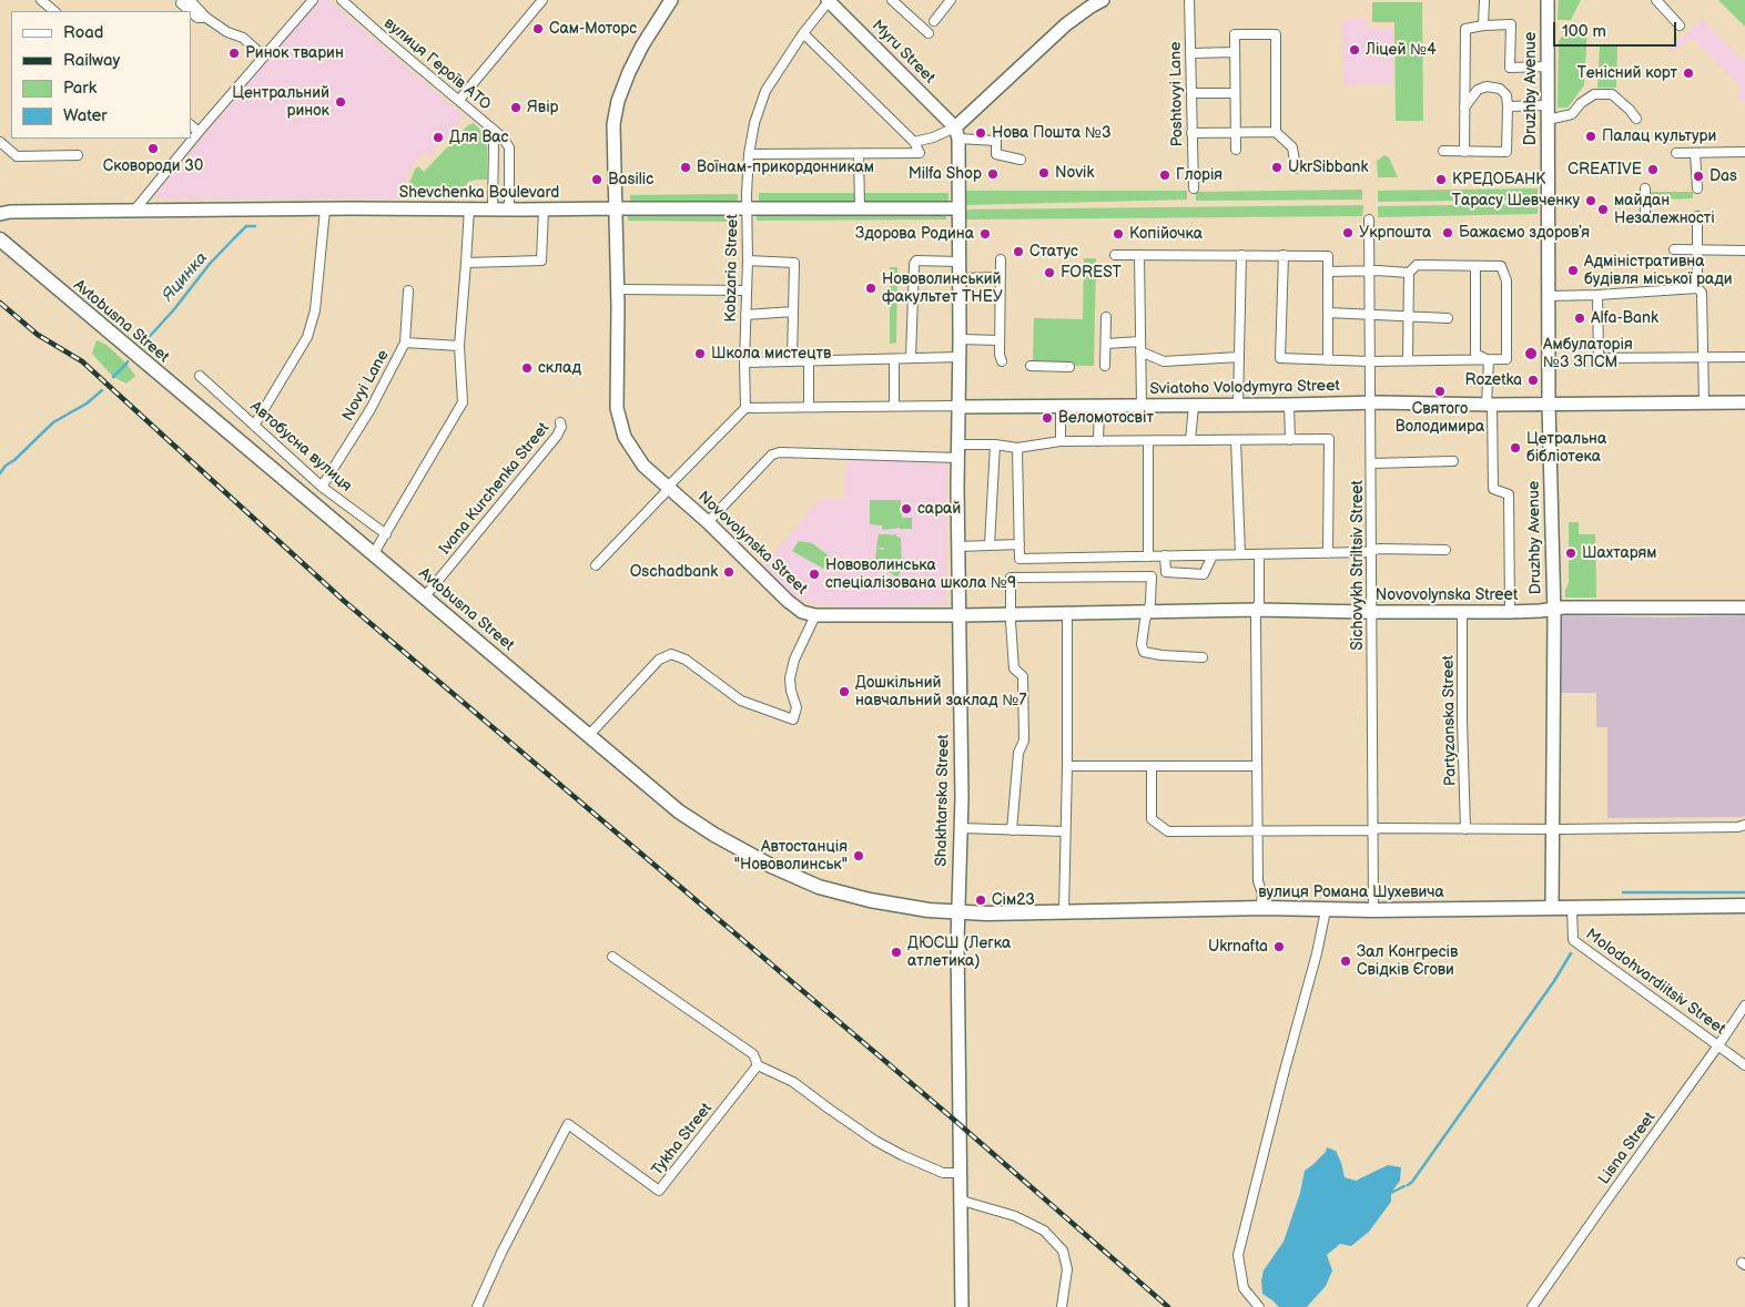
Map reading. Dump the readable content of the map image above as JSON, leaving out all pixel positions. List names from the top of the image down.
{
  "streets": {
    "main road": ["Avtobusna Street", "вулиця Романа Шухевича"],
    "street": [
      "Myru Street",
      "вулиця Героїв АТО",
      "Druzhby Avenue",
      "Poshtovyi Lane",
      "Shevchenka Boulevard",
      "Kobzaria Street",
      "Novyi Lane",
      "Sviatoho Volodymyra Street",
      "Автобусна вулиця",
      "Ivana Kurchenka Street",
      "Novovolynska Street",
      "Sichovykh Striltsiv Street",
      "Partyzanska Street",
      "Shakhtarska Street",
      "Molodohvardiitsiv Street",
      "Tykha Street",
      "Lisna Street"
    ]
  },
  "crossings": [
    ["Myru Street", "Kobzaria Street"],
    ["Myru Street", "Shakhtarska Street"],
    ["вулиця Героїв АТО", "Shevchenka Boulevard"],
    ["Druzhby Avenue", "Sviatoho Volodymyra Street"],
    ["Druzhby Avenue", "Novovolynska Street"],
    ["Druzhby Avenue", "вулиця Романа Шухевича"],
    ["Shevchenka Boulevard", "Kobzaria Street"],
    ["Shevchenka Boulevard", "Novovolynska Street"],
    ["Shevchenka Boulevard", "Shakhtarska Street"],
    ["Kobzaria Street", "Sviatoho Volodymyra Street"],
    ["Avtobusna Street", "Ivana Kurchenka Street"],
    ["Avtobusna Street", "Shakhtarska Street"],
    ["Avtobusna Street", "вулиця Романа Шухевича"],
    ["Novyi Lane", "Автобусна вулиця"],
    ["Sviatoho Volodymyra Street", "Sichovykh Striltsiv Street"],
    ["Sviatoho Volodymyra Street", "Shakhtarska Street"],
    ["Novovolynska Street", "Sichovykh Striltsiv Street"],
    ["Novovolynska Street", "Partyzanska Street"],
    ["Novovolynska Street", "Shakhtarska Street"],
    ["Sichovykh Striltsiv Street", "вулиця Романа Шухевича"],
    ["Shakhtarska Street", "вулиця Романа Шухевича"],
    ["вулиця Романа Шухевича", "Molodohvardiitsiv Street"],
    ["Molodohvardiitsiv Street", "Lisna Street"]
  ],
  "water": ["Яцинка"],
  "places": [
    "Сам-Моторс",
    "Ліцей №4",
    "Ринок тварин",
    "Тенісний корт",
    "Центральний ринок",
    "Явір",
    "Нова Пошта №3",
    "Палац культури",
    "Для Вас",
    "Сковороди 30",
    "Воїнам-прикордонникам",
    "UkrSibbank",
    "CREATIVE",
    "Novik",
    "Milfa Shop",
    "Глорія",
    "Das",
    "Basilic",
    "КРЕДОБАНК",
    "Тарасу Шевченку",
    "майдан Незалежності",
    "Укрпошта",
    "Бажаємо здоровʼя",
    "Здорова Родина",
    "Копійочка",
    "Статус",
    "Адміністративна будівля міської ради",
    "FOREST",
    "Нововолинський факультет ТНЕУ",
    "Alfa-Bank",
    "Школа мистецтв",
    "Амбулаторія №3 ЗПСМ",
    "склад",
    "Rozetka",
    "Святого Володимира",
    "Веломотосвіт",
    "Цетральна бібліотека",
    "сарай",
    "Шахтарям",
    "Oschadbank",
    "Нововолинська спеціалізована школа №9",
    "Дошкільний навчальний заклад №7",
    "Автостанція \"Нововолинськ\"",
    "Сім23",
    "Ukrnafta",
    "ДЮСШ (Легка атлетика)",
    "Зал Конгресів Свідків Єгови"
  ],
  "legend": [
    "Road",
    "Railway",
    "Park",
    "Water"
  ],
  "scale_bar": "100 m"
}
